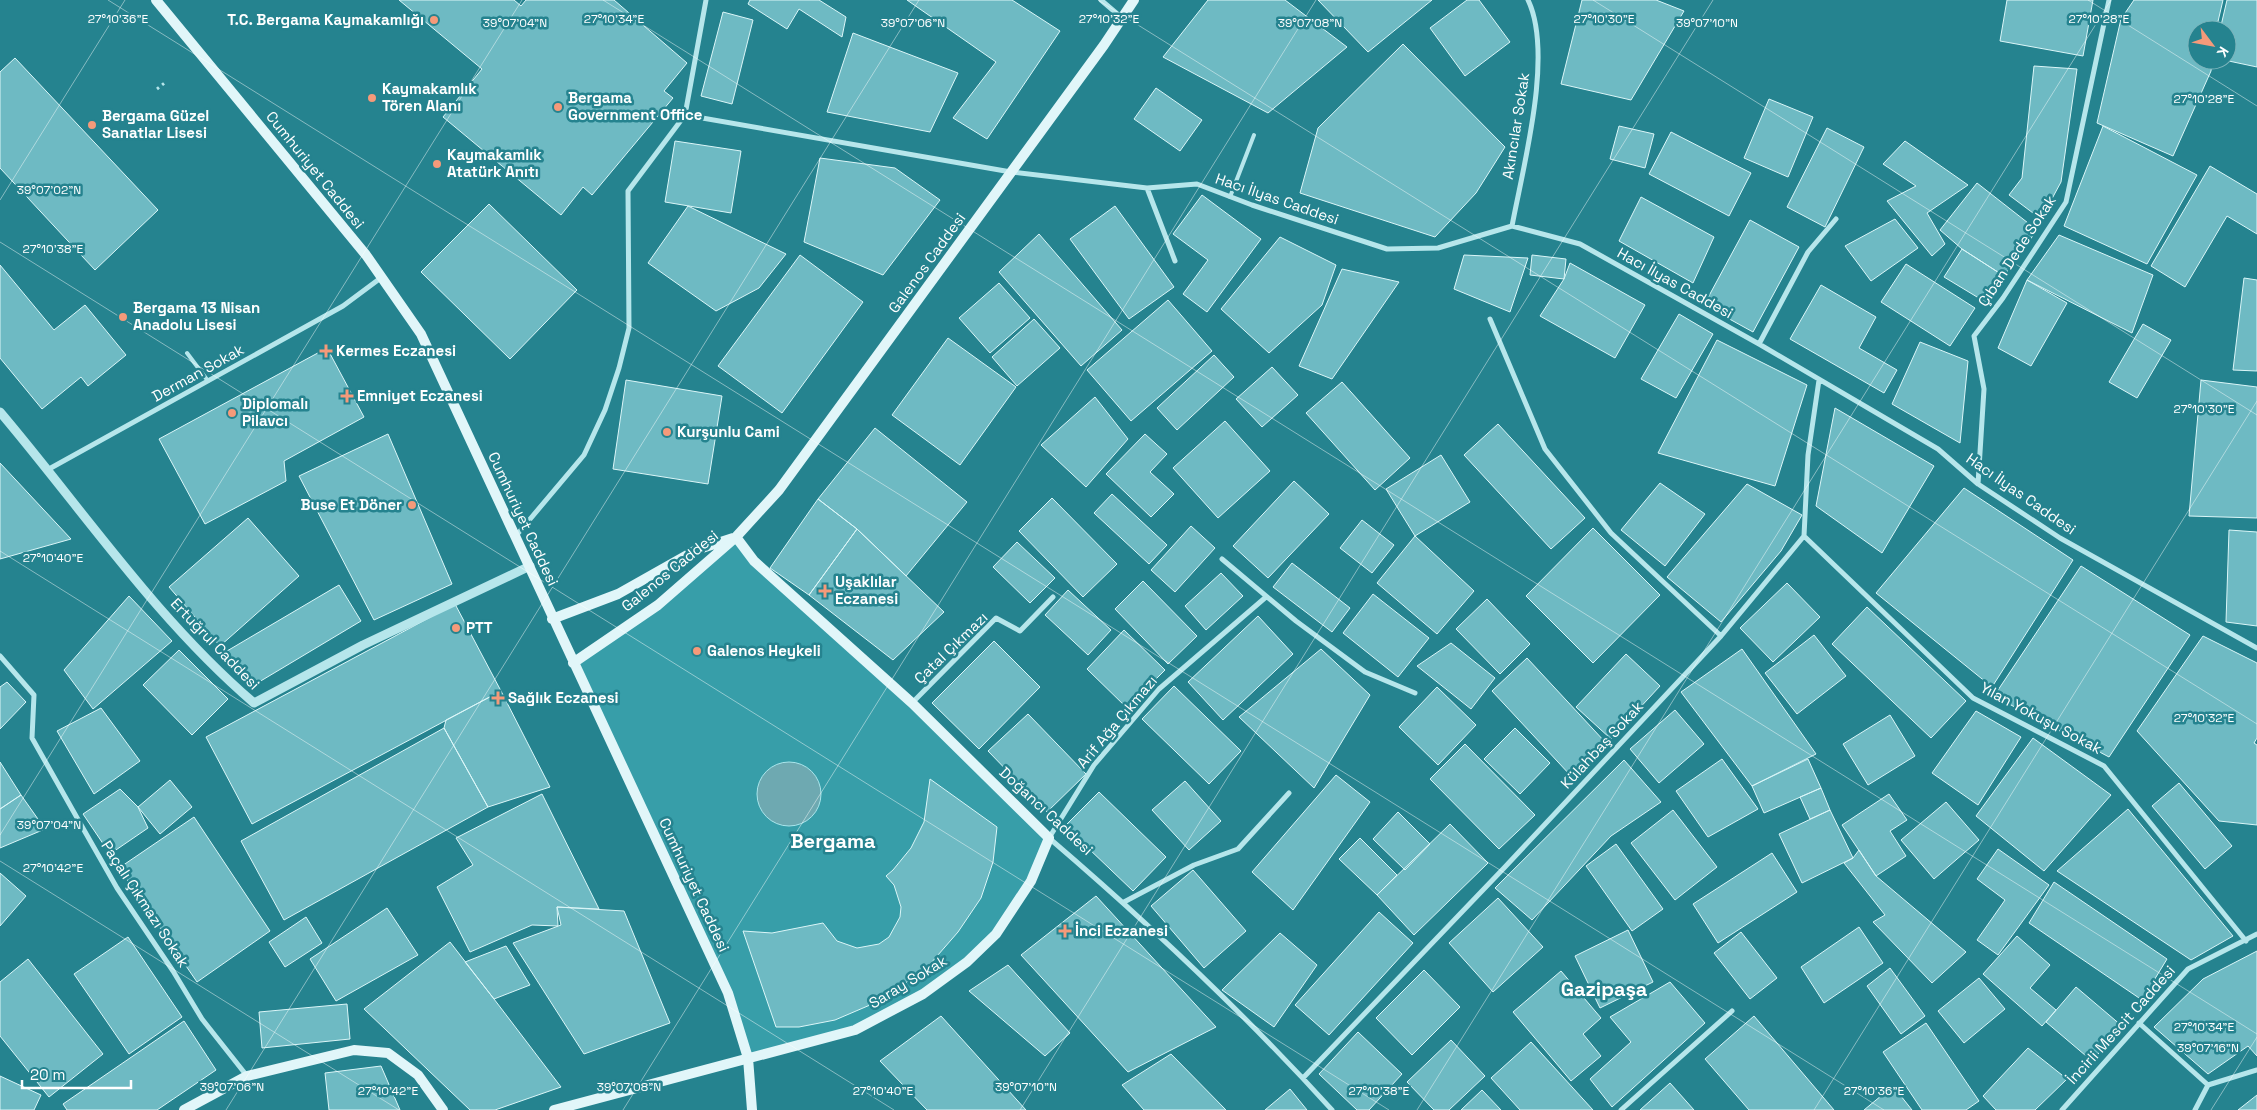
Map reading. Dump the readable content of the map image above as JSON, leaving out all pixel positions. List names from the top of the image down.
{
  "streets": {
    "main road": [
      "Cumhuriyet Caddesi",
      "Galenos Caddesi",
      "Doğancı Caddesi",
      "Saray Sokak"
    ],
    "street": [
      "Akıncılar Sokak",
      "Hacı İlyas Caddesi",
      "Çıban Dede Sokak",
      "Derman Sokak",
      "Ertuğrul Caddesi",
      "Çatal Çıkmazı",
      "Yılan Yokuşu Sokak",
      "Arif Ağa Çıkmazı",
      "Külahbaş Sokak",
      "Paçalı Çıkmazı Sokak",
      "İncirli Mescit Caddesi"
    ]
  },
  "crossings": [
    ["Akıncılar Sokak", "Hacı İlyas Caddesi"],
    ["Cumhuriyet Caddesi", "Galenos Caddesi"],
    ["Cumhuriyet Caddesi", "Derman Sokak"],
    ["Cumhuriyet Caddesi", "Ertuğrul Caddesi"],
    ["Cumhuriyet Caddesi", "Saray Sokak"],
    ["Hacı İlyas Caddesi", "Çıban Dede Sokak"],
    ["Hacı İlyas Caddesi", "Galenos Caddesi"],
    ["Galenos Caddesi", "Doğancı Caddesi"],
    ["Derman Sokak", "Ertuğrul Caddesi"],
    ["Çatal Çıkmazı", "Doğancı Caddesi"],
    ["Yılan Yokuşu Sokak", "Külahbaş Sokak"],
    ["Yılan Yokuşu Sokak", "İncirli Mescit Caddesi"],
    ["Arif Ağa Çıkmazı", "Doğancı Caddesi"],
    ["Arif Ağa Çıkmazı", "Saray Sokak"],
    ["Külahbaş Sokak", "Doğancı Caddesi"],
    ["Doğancı Caddesi", "Saray Sokak"]
  ],
  "districts": ["Bergama", "Gazipaşa"],
  "places": {
    "other": [
      "T.C. Bergama Kaymakamlığı",
      "Kaymakamlık Tören Alanı",
      "Bergama Government Office",
      "Bergama Güzel Sanatlar Lisesi",
      "Kaymakamlık Atatürk Anıtı",
      "Bergama 13 Nisan Anadolu Lisesi",
      "Diplomalı Pilavcı",
      "Kurşunlu Cami",
      "Buse Et Döner",
      "PTT",
      "Galenos Heykeli"
    ],
    "health": [
      "Kermes Eczanesi",
      "Emniyet Eczanesi",
      "Uşaklılar Eczanesi",
      "Sağlık Eczanesi",
      "İnci Eczanesi"
    ]
  },
  "scale_bar": "20 m",
  "north": "bottom right",
  "coordinates": [
    "27°10'36\"E",
    "27°10'34\"E",
    "27°10'32\"E",
    "27°10'30\"E",
    "27°10'28\"E",
    "39°07'04\"N",
    "39°07'06\"N",
    "39°07'08\"N",
    "39°07'10\"N",
    "39°07'02\"N",
    "27°10'38\"E",
    "27°10'40\"E",
    "27°10'42\"E",
    "39°07'16\"N"
  ]
}
